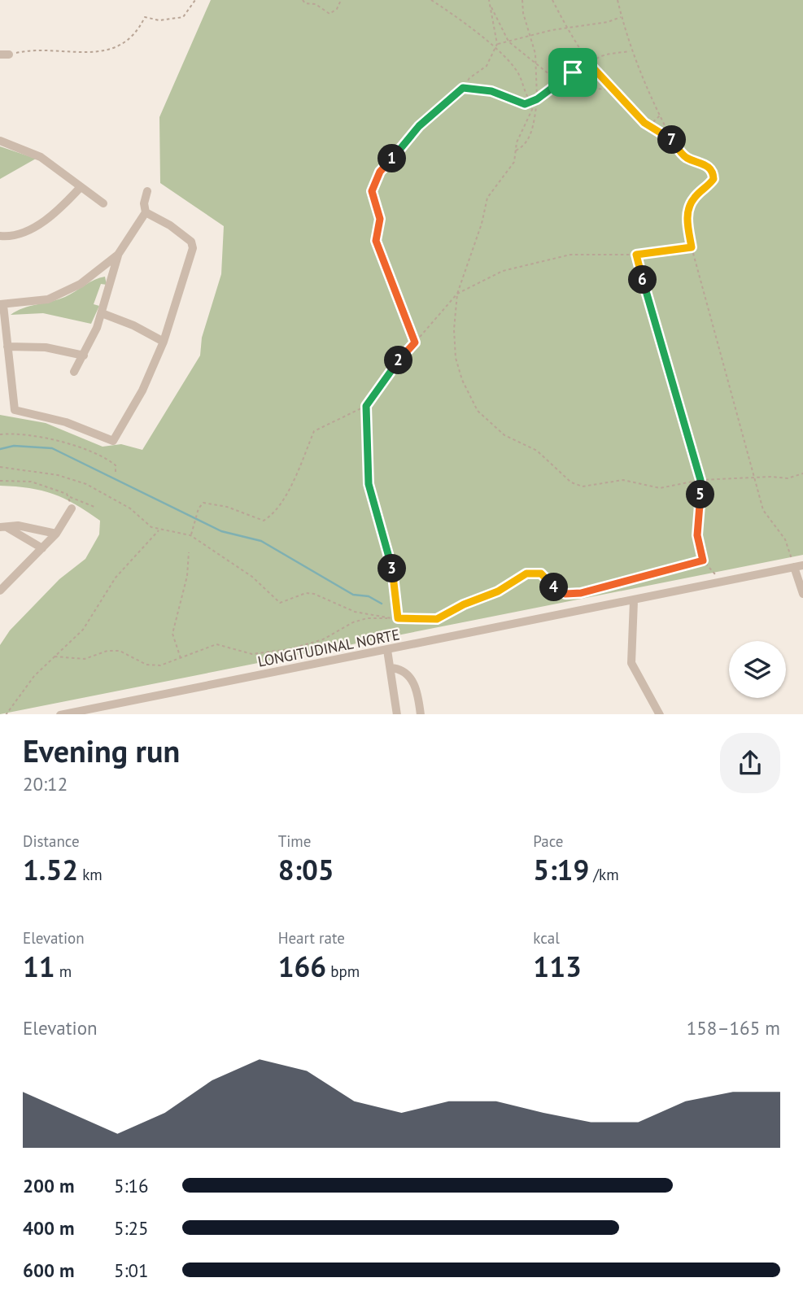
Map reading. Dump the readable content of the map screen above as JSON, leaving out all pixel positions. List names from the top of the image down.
{
  "streets": {
    "street": ["LONGITUDINAL NORTE"]
  },
  "page": {
    "pins": [
      "7",
      "1",
      "6",
      "2",
      "5",
      "3",
      "4"
    ],
    "heading": ["Evening run", "20:12"],
    "stats": [
      ["Distance", "1.52 km"],
      ["Time", "8:05"],
      ["Pace", "5:19 /km"],
      ["Elevation", "11 m"],
      ["Heart rate", "166 bpm"],
      ["kcal", "113"]
    ],
    "chart": ["Elevation", "158–165 m"],
    "list": [
      {
        "name": "200 m",
        "note": "5:16"
      },
      {
        "name": "400 m",
        "note": "5:25"
      },
      {
        "name": "600 m",
        "note": "5:01"
      }
    ]
  }
}
